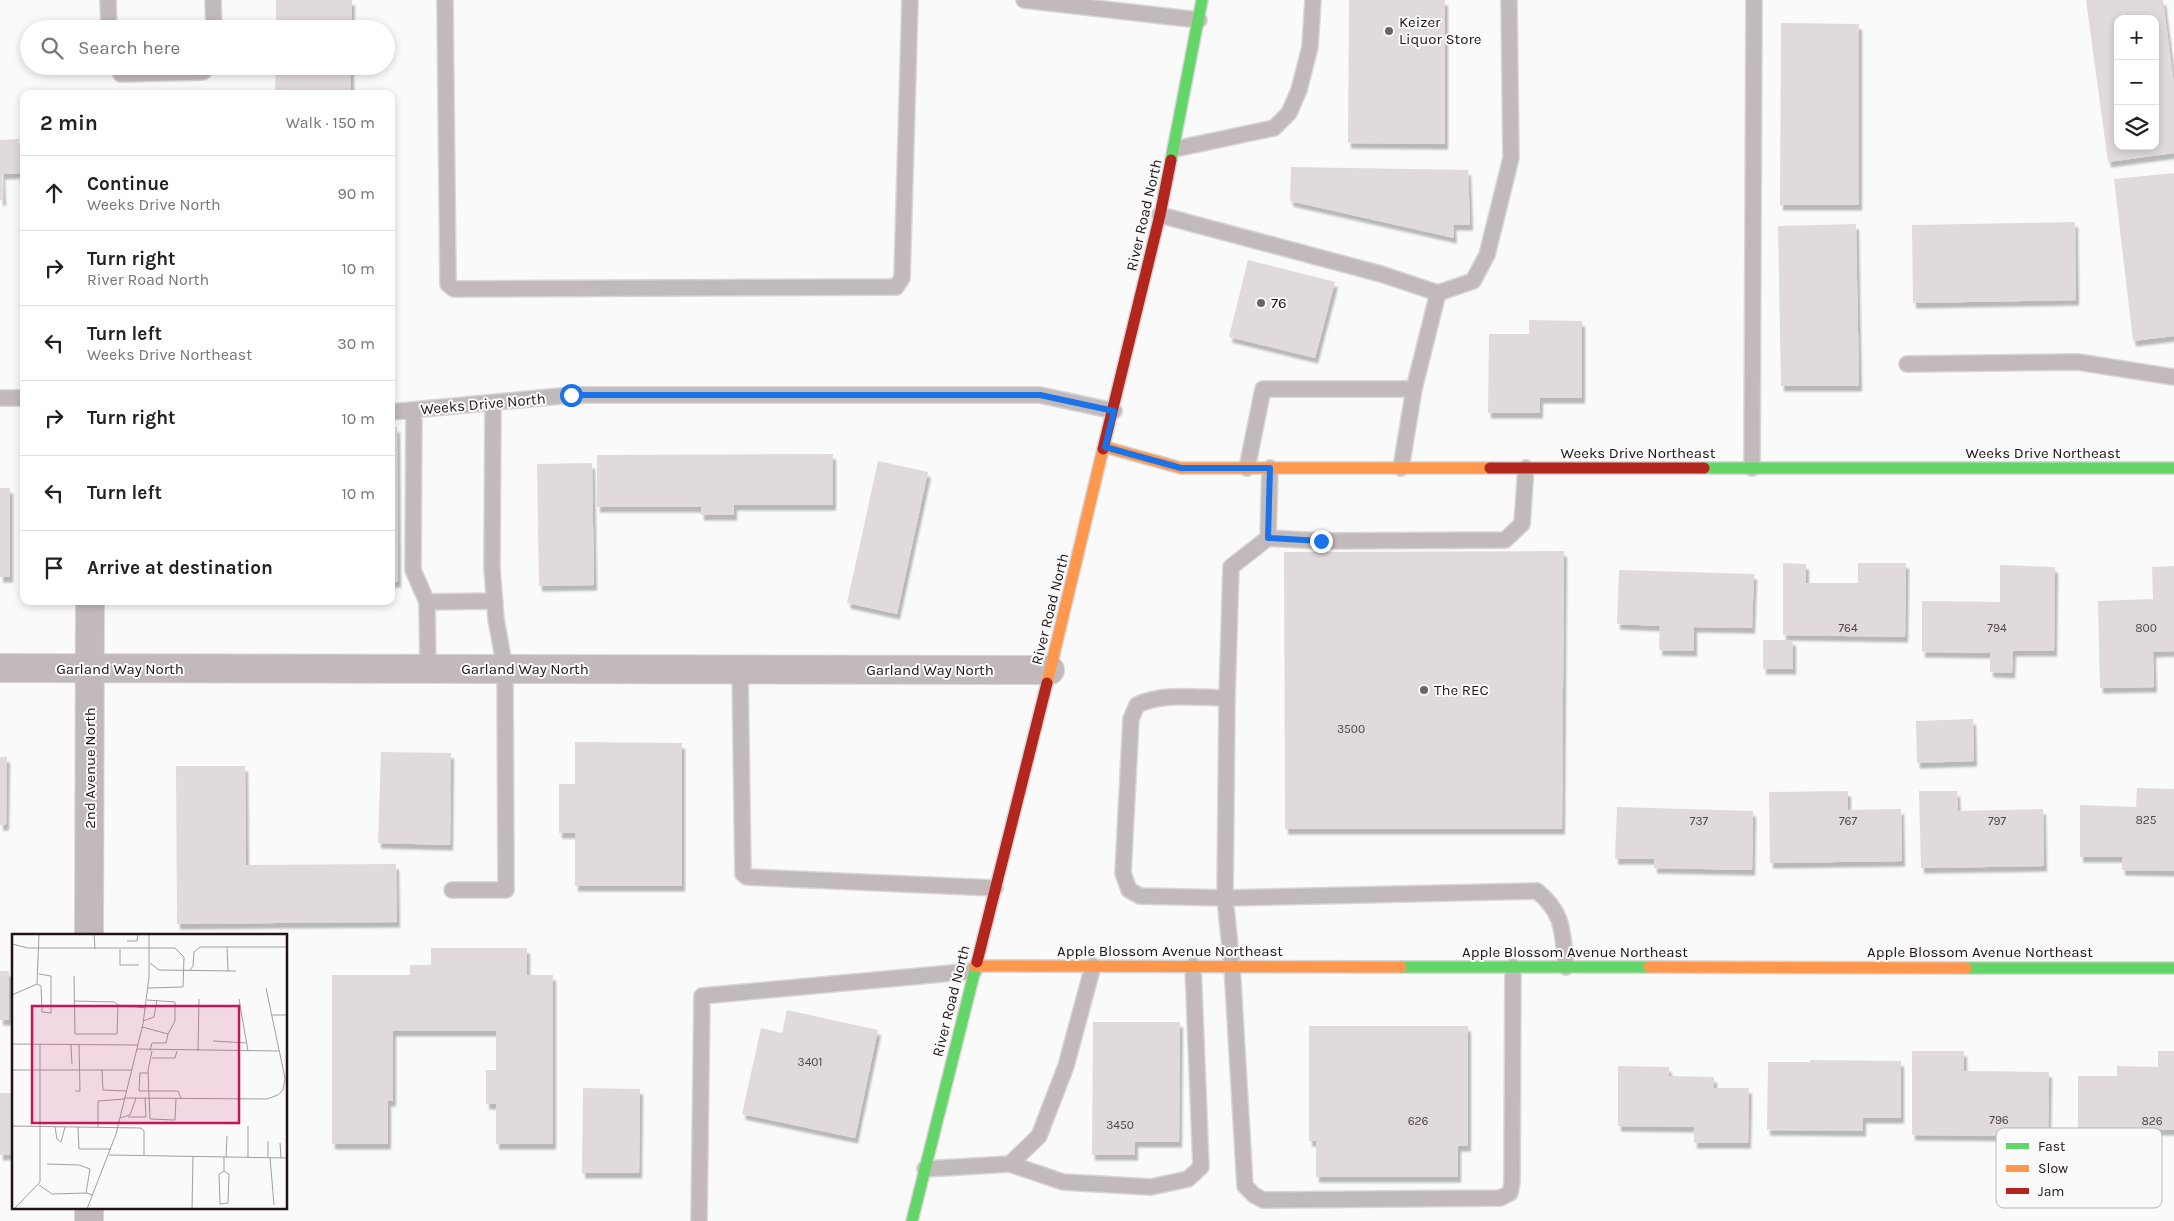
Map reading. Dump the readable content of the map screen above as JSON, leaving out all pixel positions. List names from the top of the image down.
{
  "streets": {
    "street": [
      "River Road North",
      "Weeks Drive Northeast",
      "Garland Way North",
      "2nd Avenue North",
      "Apple Blossom Avenue Northeast"
    ],
    "lane": ["Weeks Drive North"]
  },
  "crossings": [
    ["River Road North", "Weeks Drive North"],
    ["River Road North", "Weeks Drive Northeast"],
    ["River Road North", "Garland Way North"],
    ["River Road North", "Apple Blossom Avenue Northeast"],
    ["Garland Way North", "2nd Avenue North"]
  ],
  "places": ["Keizer Liquor Store", "76", "The REC"],
  "house_numbers": [
    "764",
    "794",
    "800",
    "3500",
    "825",
    "737",
    "767",
    "797",
    "3401",
    "796",
    "626",
    "826",
    "3450"
  ],
  "legend": ["Fast", "Slow", "Jam"],
  "page": {
    "map_buttons": ["+", "−"],
    "search": "Search here",
    "heading": ["2 min", "Walk · 150 m"],
    "list": [
      ["Continue", "Weeks Drive North", "90 m"],
      ["Turn right", "River Road North", "10 m"],
      ["Turn left", "Weeks Drive Northeast", "30 m"],
      ["Turn right", "10 m"],
      ["Turn left", "10 m"],
      "Arrive at destination"
    ]
  }
}
